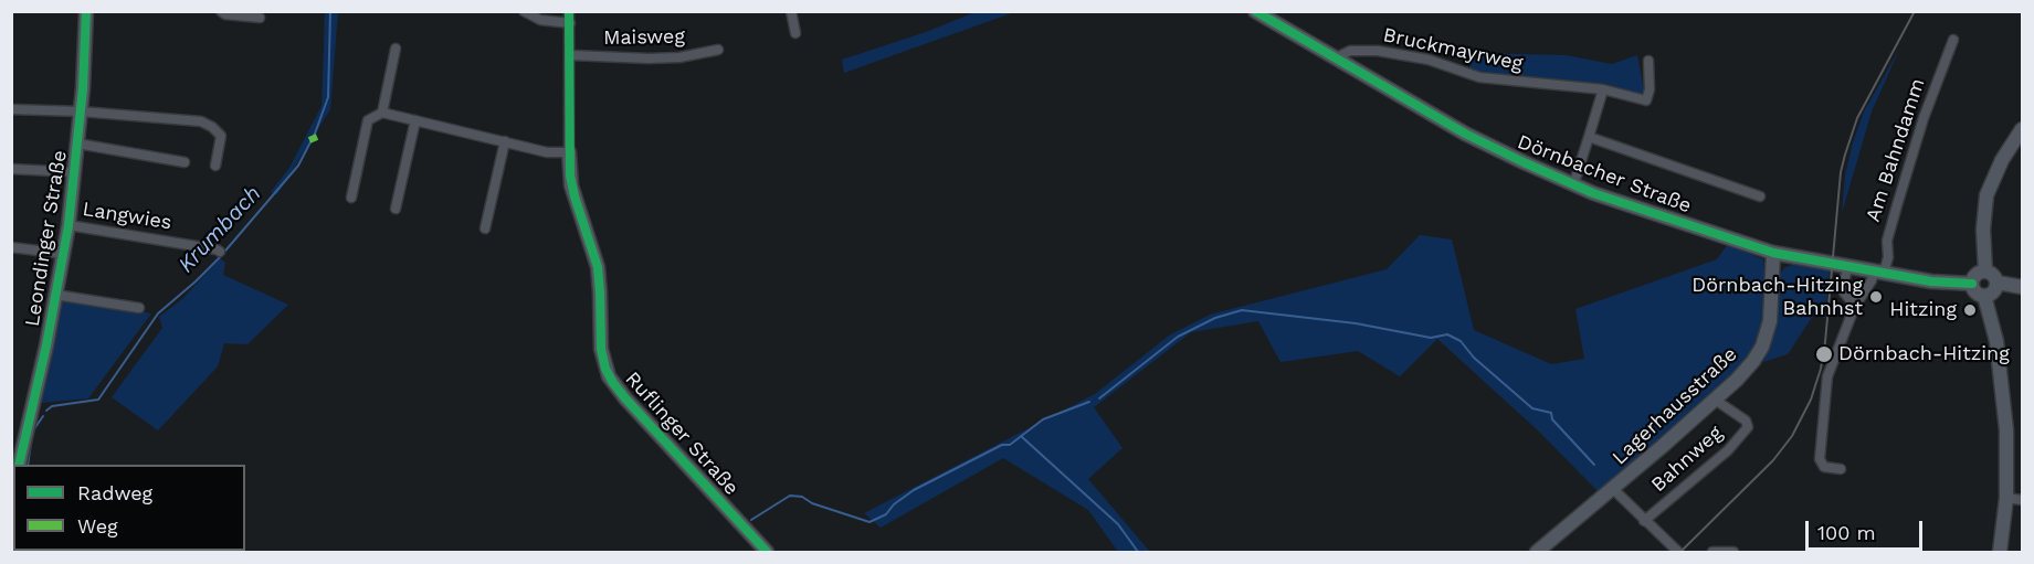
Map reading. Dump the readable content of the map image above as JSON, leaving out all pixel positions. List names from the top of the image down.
{
  "streets": {
    "street": [
      "Maisweg",
      "Bruckmayrweg",
      "Am Bahndamm",
      "Dörnbacher Straße",
      "Langwies",
      "Leondinger Straße",
      "Lagerhausstraße",
      "Ruflinger Straße",
      "Bahnweg"
    ]
  },
  "crossings": [
    ["Maisweg", "Ruflinger Straße"],
    ["Bruckmayrweg", "Dörnbacher Straße"],
    ["Am Bahndamm", "Dörnbacher Straße"],
    ["Dörnbacher Straße", "Lagerhausstraße"],
    ["Langwies", "Leondinger Straße"],
    ["Lagerhausstraße", "Bahnweg"]
  ],
  "water": ["Krumbach"],
  "places": ["Dörnbach-Hitzing Bahnhst", "Hitzing", "Dörnbach-Hitzing"],
  "legend": ["Radweg", "Weg"],
  "scale_bar": "100 m"
}
